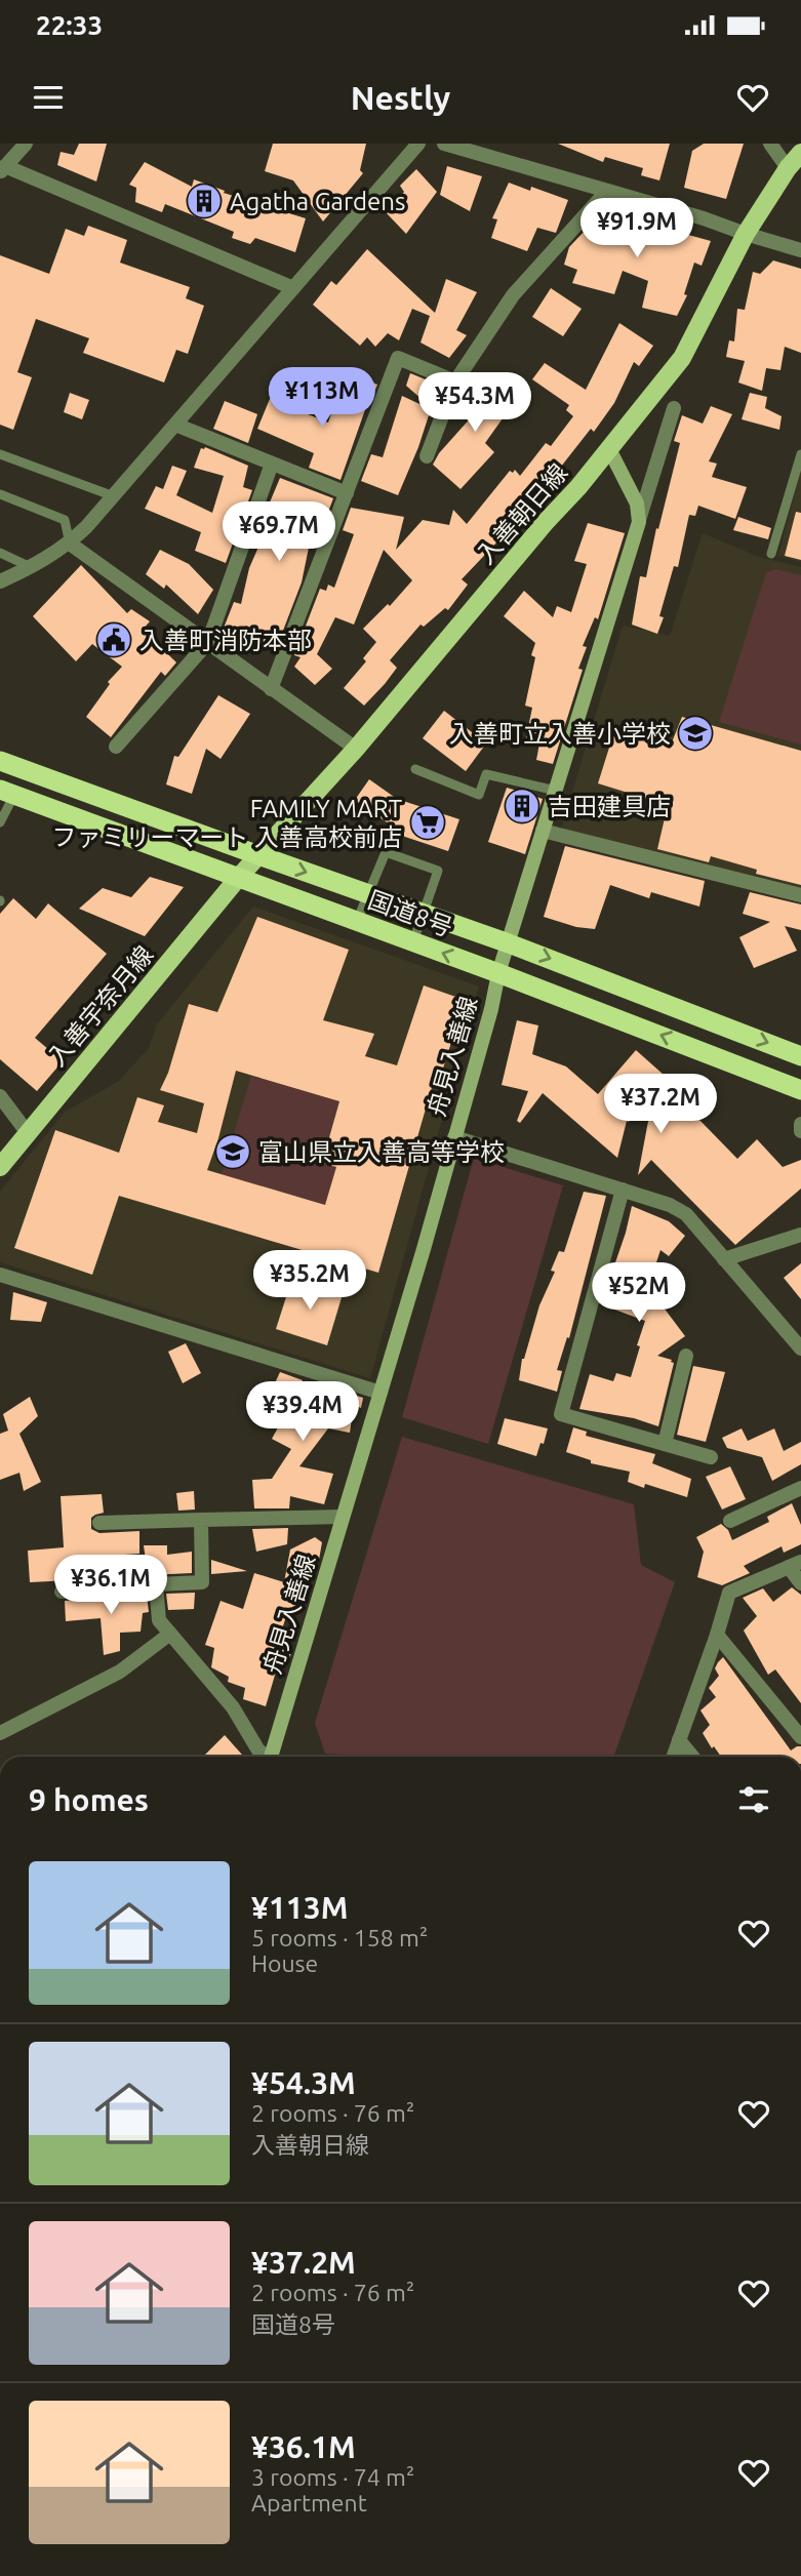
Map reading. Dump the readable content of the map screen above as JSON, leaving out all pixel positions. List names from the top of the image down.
{
  "streets": {
    "highway": ["国道8号"],
    "main road": ["入善朝日線", "入善宇奈月線", "舟見入善線"]
  },
  "crossings": [
    ["入善朝日線", "国道8号"],
    ["入善朝日線", "入善宇奈月線"],
    ["国道8号", "入善宇奈月線"],
    ["国道8号", "舟見入善線"]
  ],
  "places": {
    "building": ["Agatha Gardens", "吉田建具店"],
    "public building": ["入善町消防本部"],
    "school or university": ["入善町立入善小学校", "富山県立入善高等学校"],
    "supermarket": ["FAMILY MART ファミリーマート 入善高校前店"]
  },
  "page": {
    "status": "22:33",
    "header": "Nestly",
    "price": [
      "¥91.9M",
      "¥113M",
      "¥54.3M",
      "¥69.7M",
      "¥37.2M",
      "¥35.2M",
      "¥52M",
      "¥39.4M",
      "¥36.1M"
    ],
    "heading": "9 homes",
    "list": [
      {
        "name": "¥113M",
        "note": "5 rooms · 158 m² · House"
      },
      {
        "name": "¥54.3M",
        "note": "2 rooms · 76 m² · 入善朝日線"
      },
      {
        "name": "¥37.2M",
        "note": "2 rooms · 76 m² · 国道8号"
      },
      {
        "name": "¥36.1M",
        "note": "3 rooms · 74 m² · Apartment"
      }
    ]
  }
}
